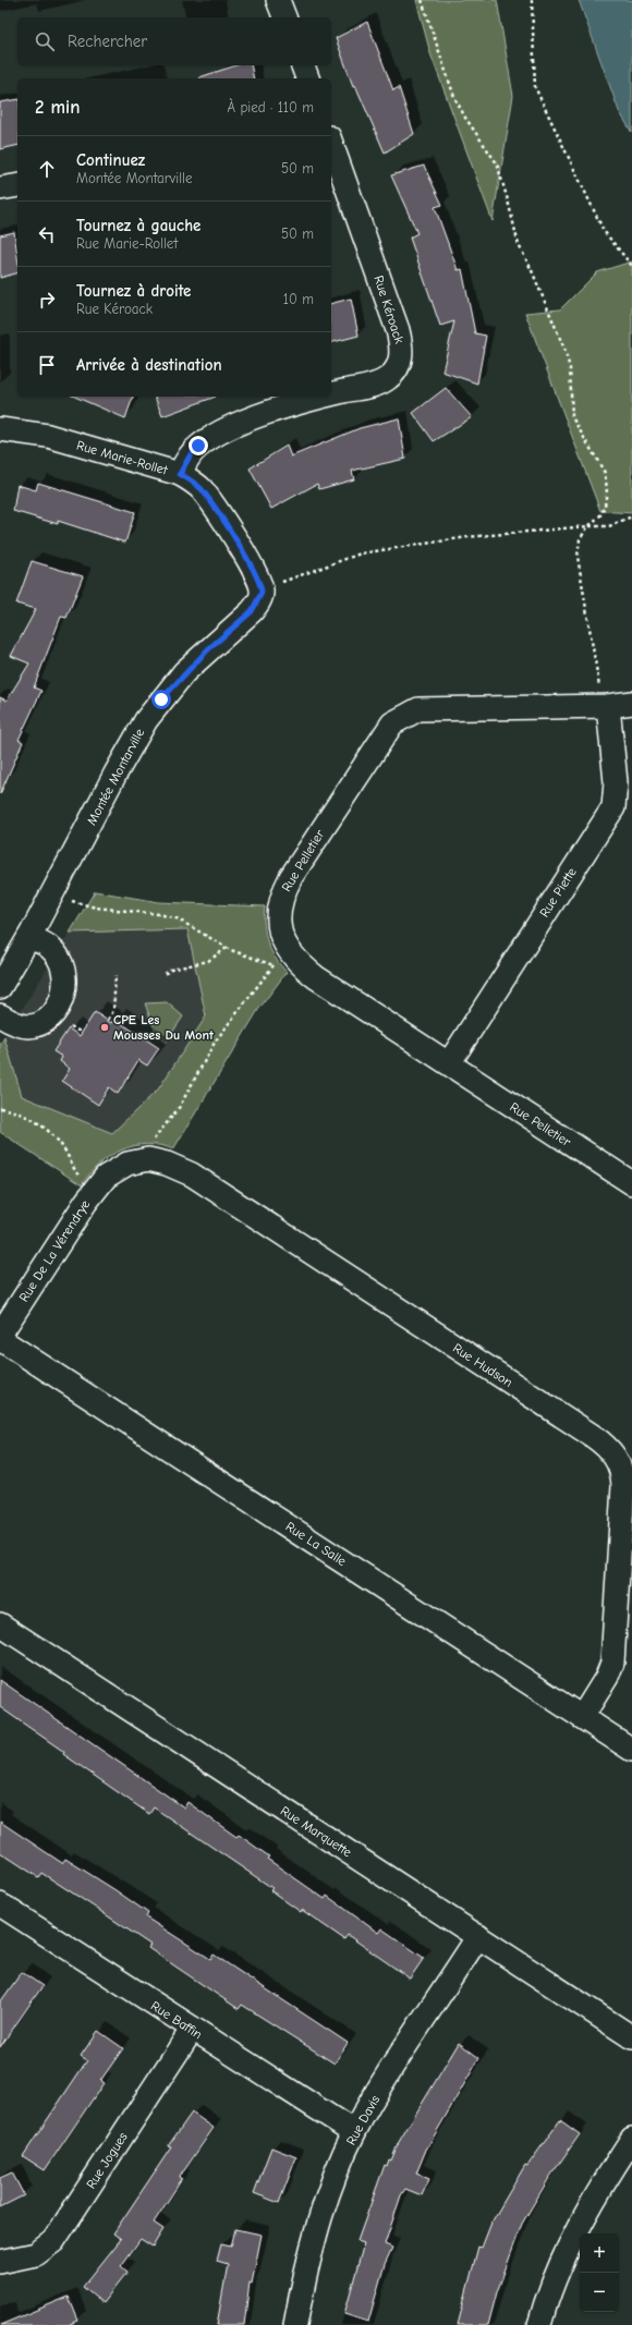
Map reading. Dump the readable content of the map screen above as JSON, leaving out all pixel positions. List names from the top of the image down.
{
  "streets": {
    "street": [
      "Rue Kéroack",
      "Rue Marie-Rollet",
      "Montée Montarville",
      "Rue Pelletier",
      "Rue Piette",
      "Rue De La Vérendrye",
      "Rue Hudson",
      "Rue La Salle",
      "Rue Marquette",
      "Rue Baffin",
      "Rue Davis",
      "Rue Jogues"
    ]
  },
  "crossings": [
    ["Rue Kéroack", "Rue Marie-Rollet"],
    ["Rue Marie-Rollet", "Montée Montarville"],
    ["Rue Pelletier", "Rue Piette"],
    ["Rue De La Vérendrye", "Rue Hudson"],
    ["Rue Hudson", "Rue La Salle"],
    ["Rue Marquette", "Rue Davis"],
    ["Rue Baffin", "Rue Davis"],
    ["Rue Baffin", "Rue Jogues"]
  ],
  "places": ["CPE Les Mousses Du Mont"],
  "page": {
    "search": "Rechercher",
    "heading": ["2 min", "À pied · 110 m"],
    "list": [
      ["Continuez", "Montée Montarville", "50 m"],
      ["Tournez à gauche", "Rue Marie-Rollet", "50 m"],
      ["Tournez à droite", "Rue Kéroack", "10 m"],
      "Arrivée à destination"
    ],
    "map_buttons": ["+", "−"]
  }
}
